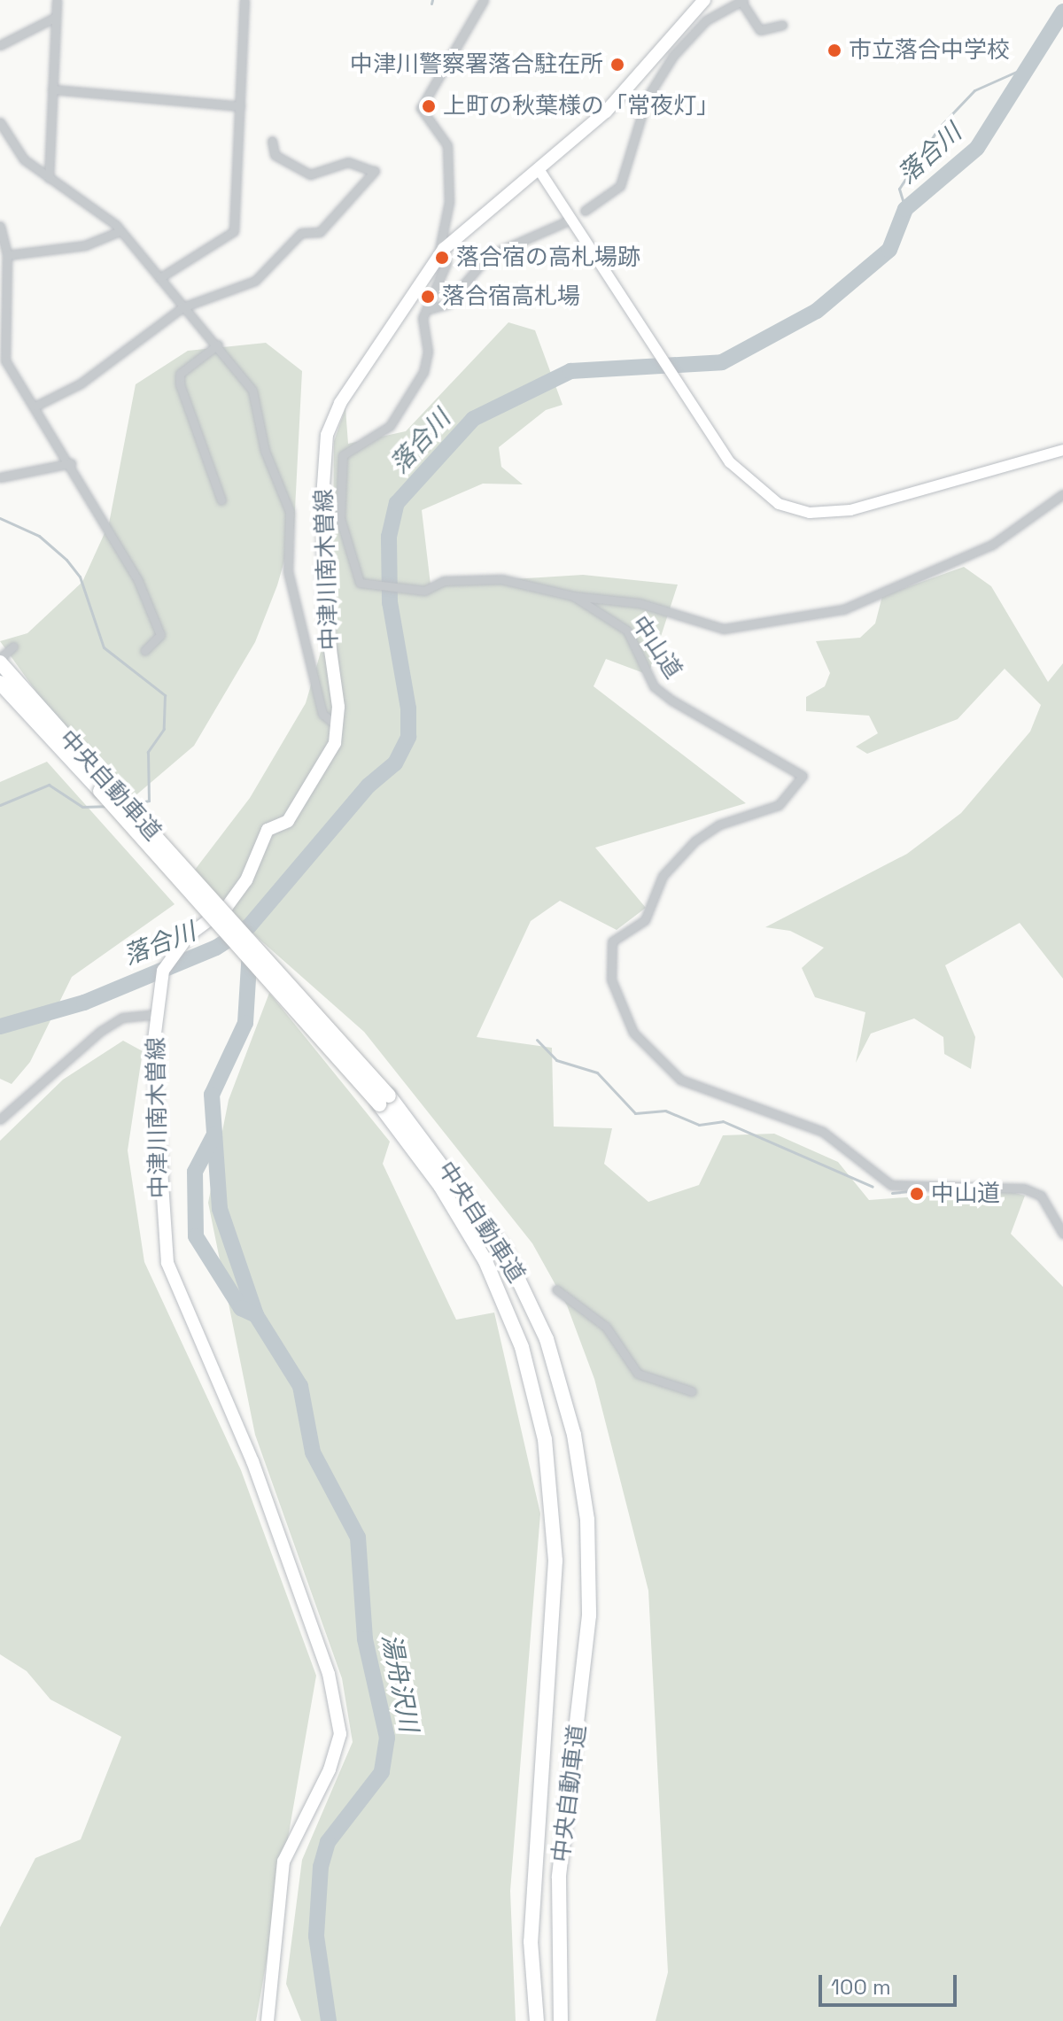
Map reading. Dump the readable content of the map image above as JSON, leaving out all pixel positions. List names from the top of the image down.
{
  "streets": {
    "highway": ["中央自動車道"],
    "main road": ["中津川南木曽線"],
    "street": ["中山道"]
  },
  "water": ["落合川", "湯舟沢川"],
  "places": [
    "市立落合中学校",
    "中津川警察署落合駐在所",
    "上町の秋葉様の「常夜灯」",
    "落合宿の高札場跡",
    "落合宿高札場",
    "中山道"
  ],
  "scale_bar": "100 m"
}
